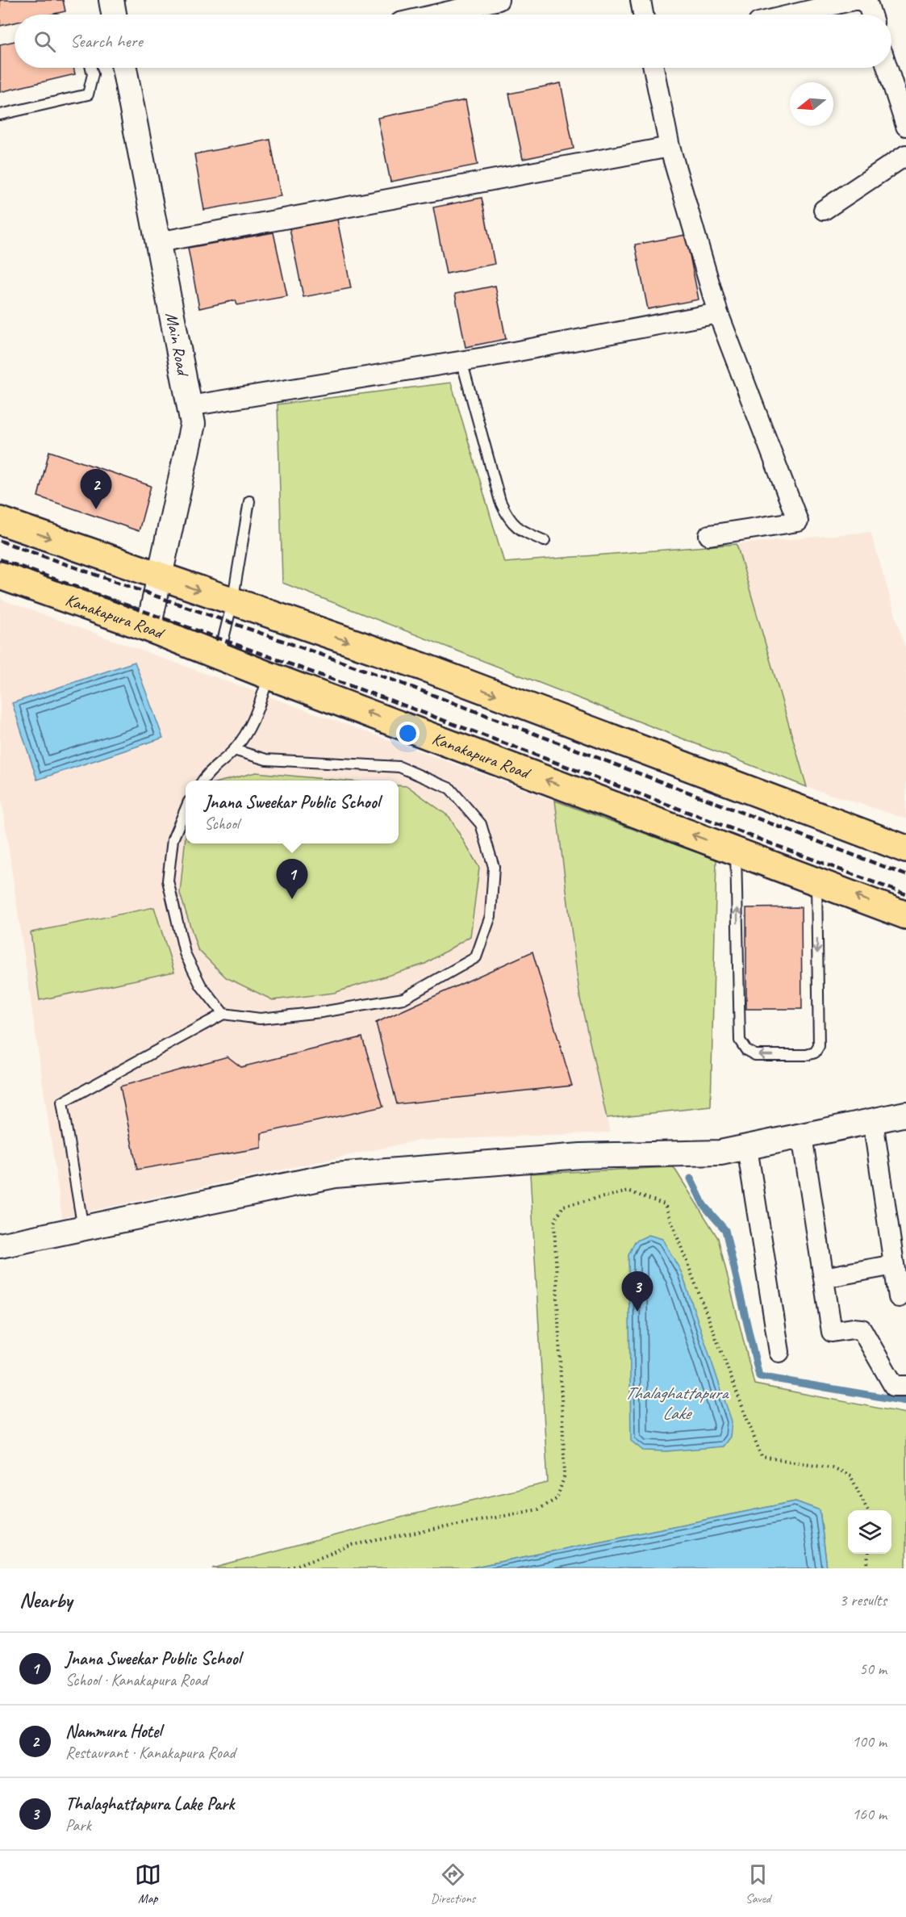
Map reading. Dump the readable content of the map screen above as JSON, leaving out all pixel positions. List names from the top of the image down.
{
  "streets": {
    "highway": ["Kanakapura Road"],
    "street": ["Main Road"]
  },
  "crossings": [
    ["Main Road", "Kanakapura Road"]
  ],
  "water": ["Thalaghattapura Lake"],
  "north": "left",
  "page": {
    "search": "Search here",
    "pins": ["2", "1", "3"],
    "popup": ["Jnana Sweekar Public School", "School"],
    "heading": ["Nearby", "3 results"],
    "list": [
      {
        "mark": "1",
        "name": "Jnana Sweekar Public School",
        "note": "School · Kanakapura Road",
        "value": "50 m"
      },
      {
        "mark": "2",
        "name": "Nammura Hotel",
        "note": "Restaurant · Kanakapura Road",
        "value": "100 m"
      },
      {
        "mark": "3",
        "name": "Thalaghattapura Lake Park",
        "note": "Park",
        "value": "160 m"
      }
    ],
    "nav": ["Map", "Directions", "Saved"]
  }
}
